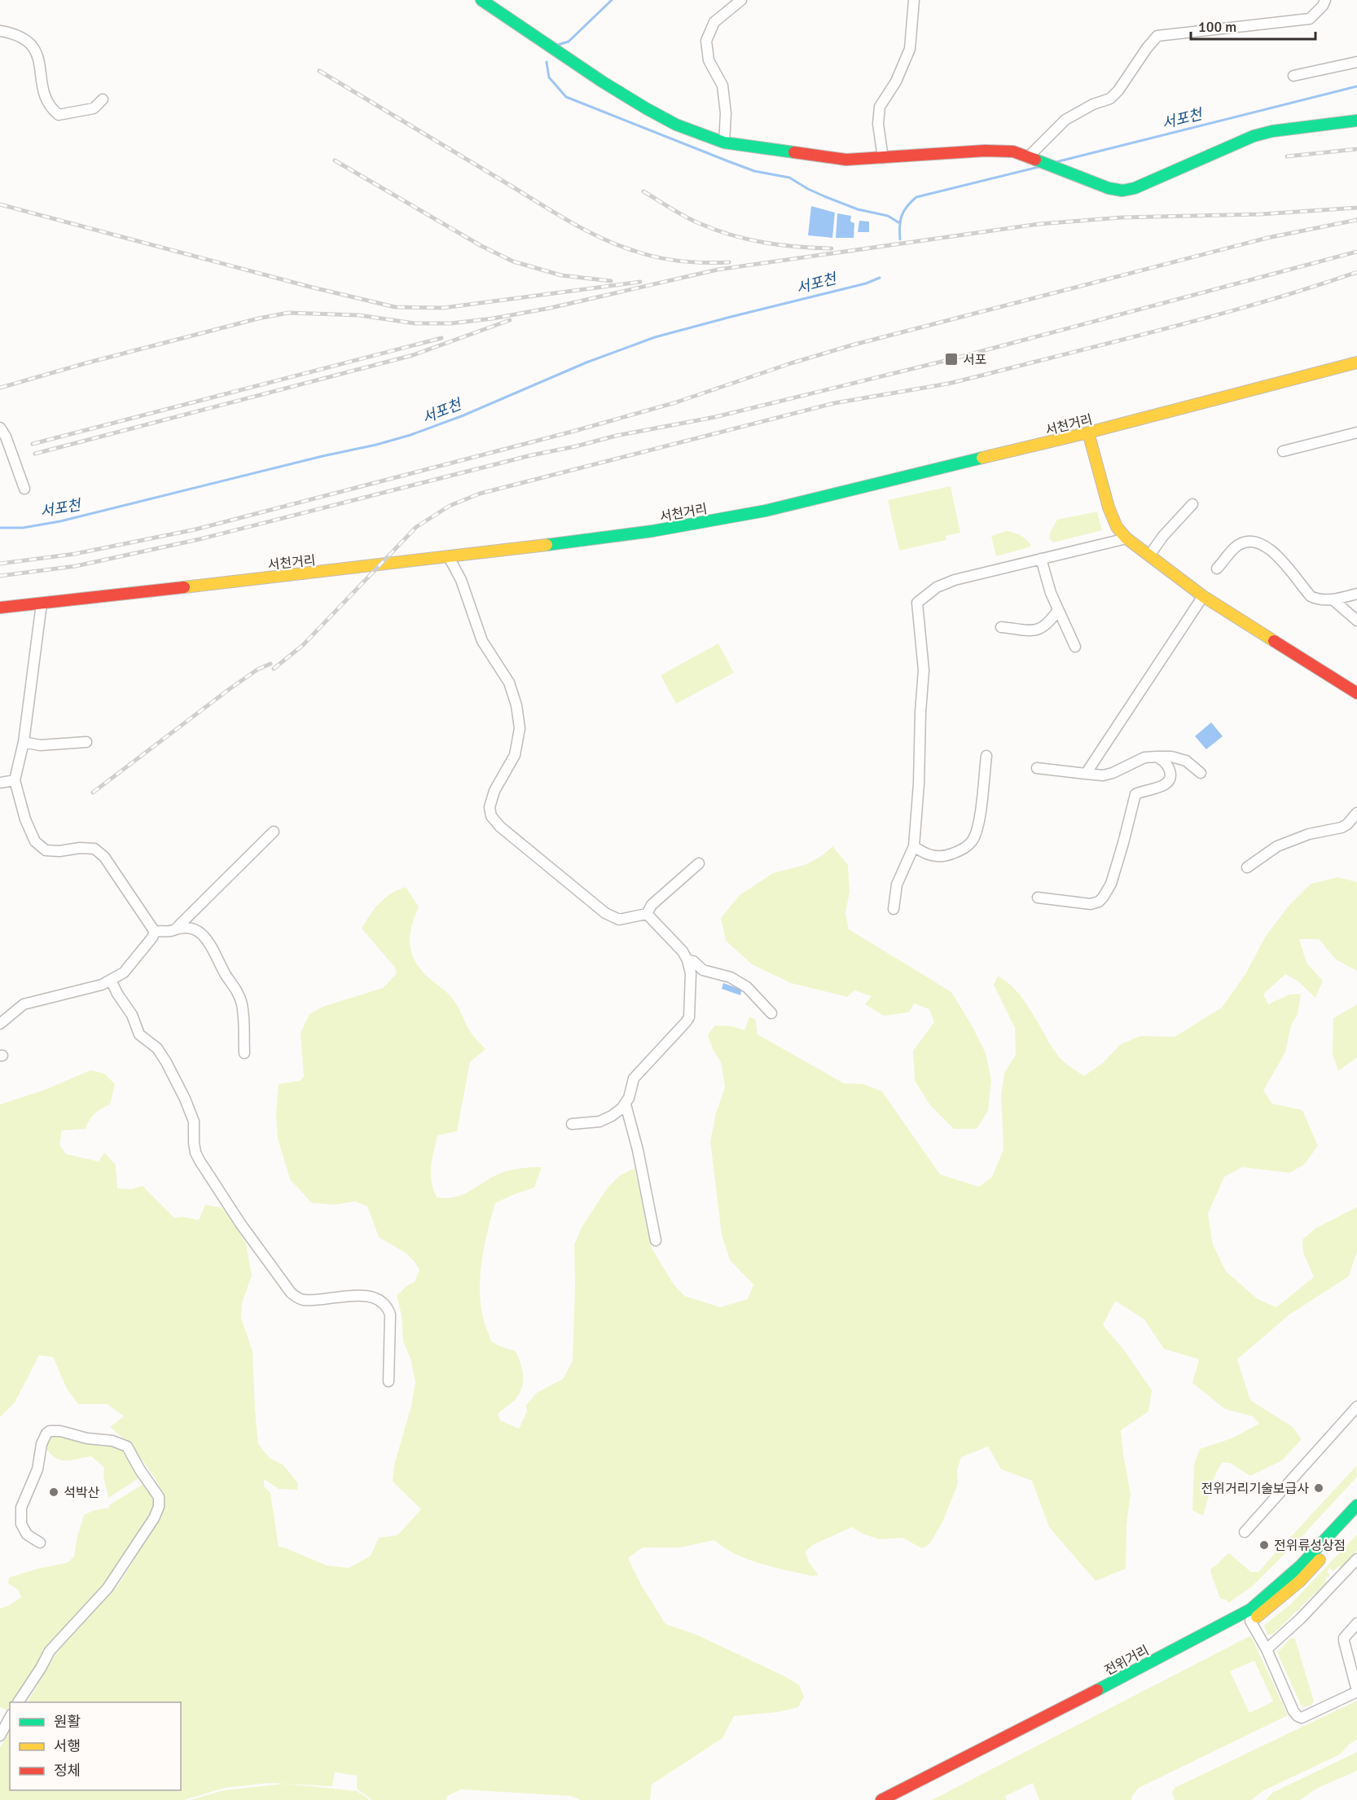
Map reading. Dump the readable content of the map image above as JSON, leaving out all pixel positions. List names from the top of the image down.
{
  "streets": {
    "main road": ["서천거리", "전위거리"]
  },
  "water": ["서포천"],
  "places": {
    "transit": ["서포"],
    "other": ["전위거리기술보급사", "석박산", "전위류성상점"]
  },
  "legend": ["원활", "서행", "정체"],
  "scale_bar": "100 m"
}
